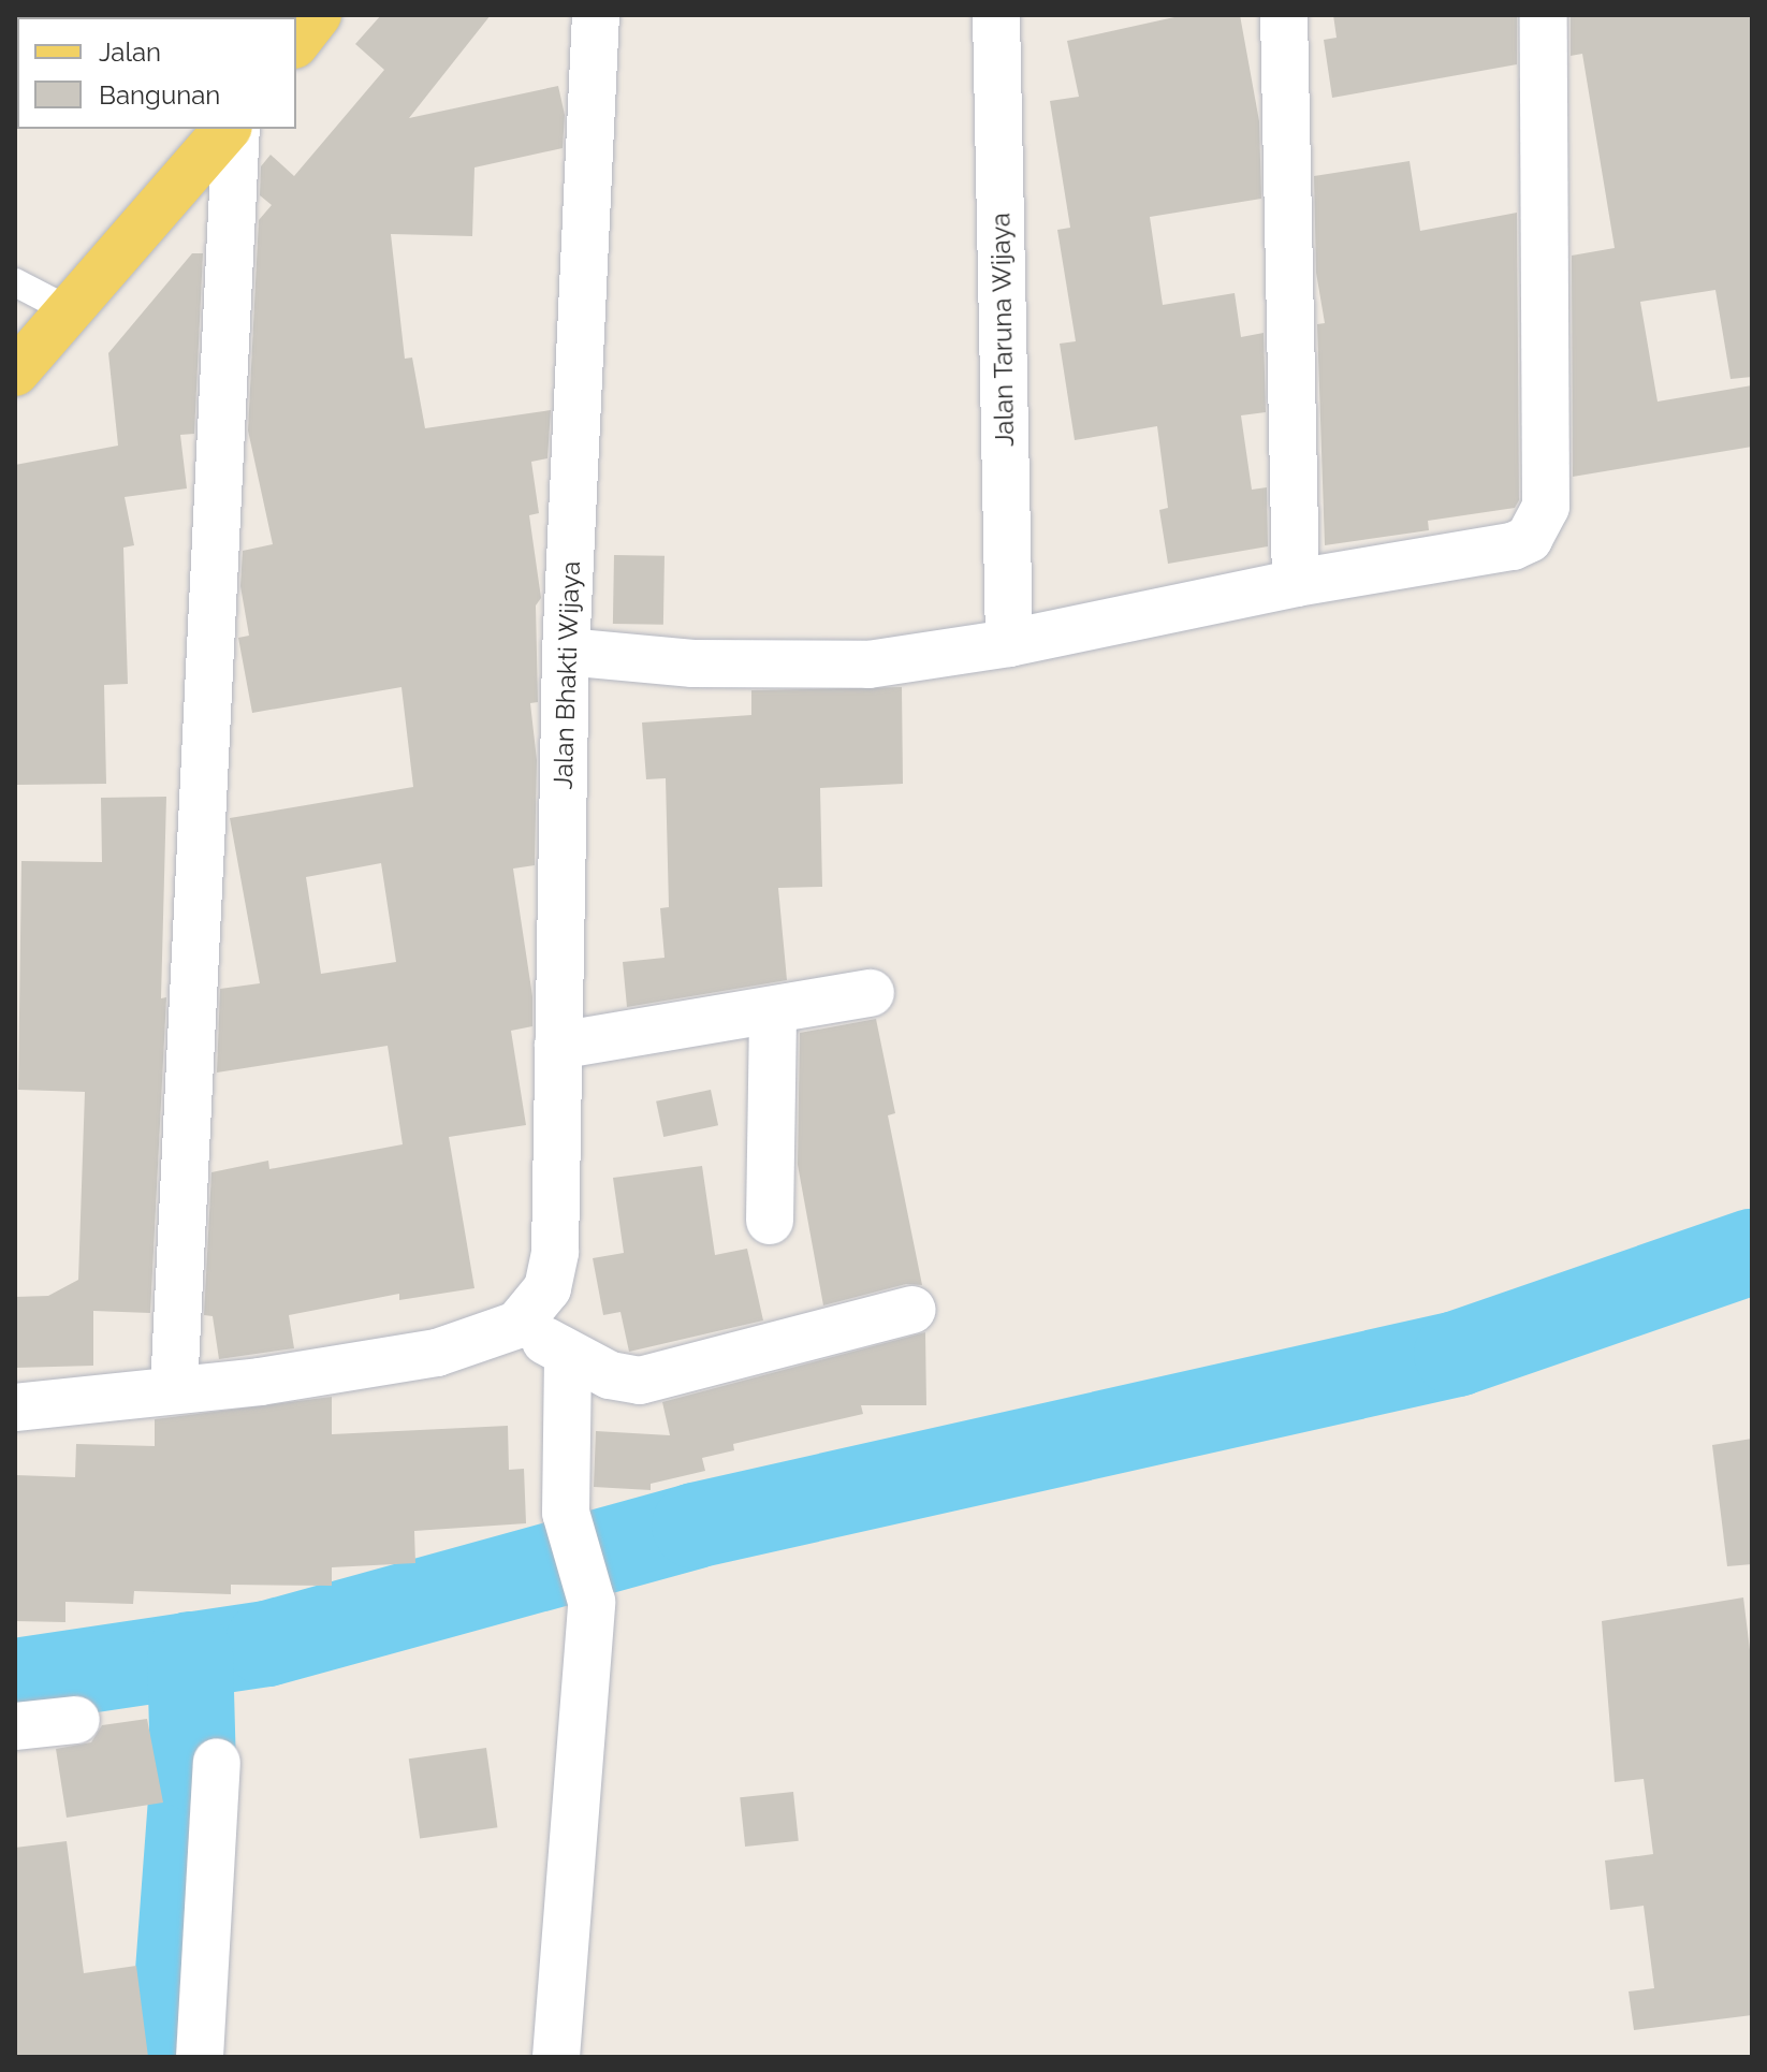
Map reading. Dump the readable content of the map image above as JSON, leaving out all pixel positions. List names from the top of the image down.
{
  "streets": {
    "street": ["Jalan Taruna Wijaya", "Jalan Bhakti Wijaya"]
  },
  "legend": ["Jalan", "Bangunan"]
}
